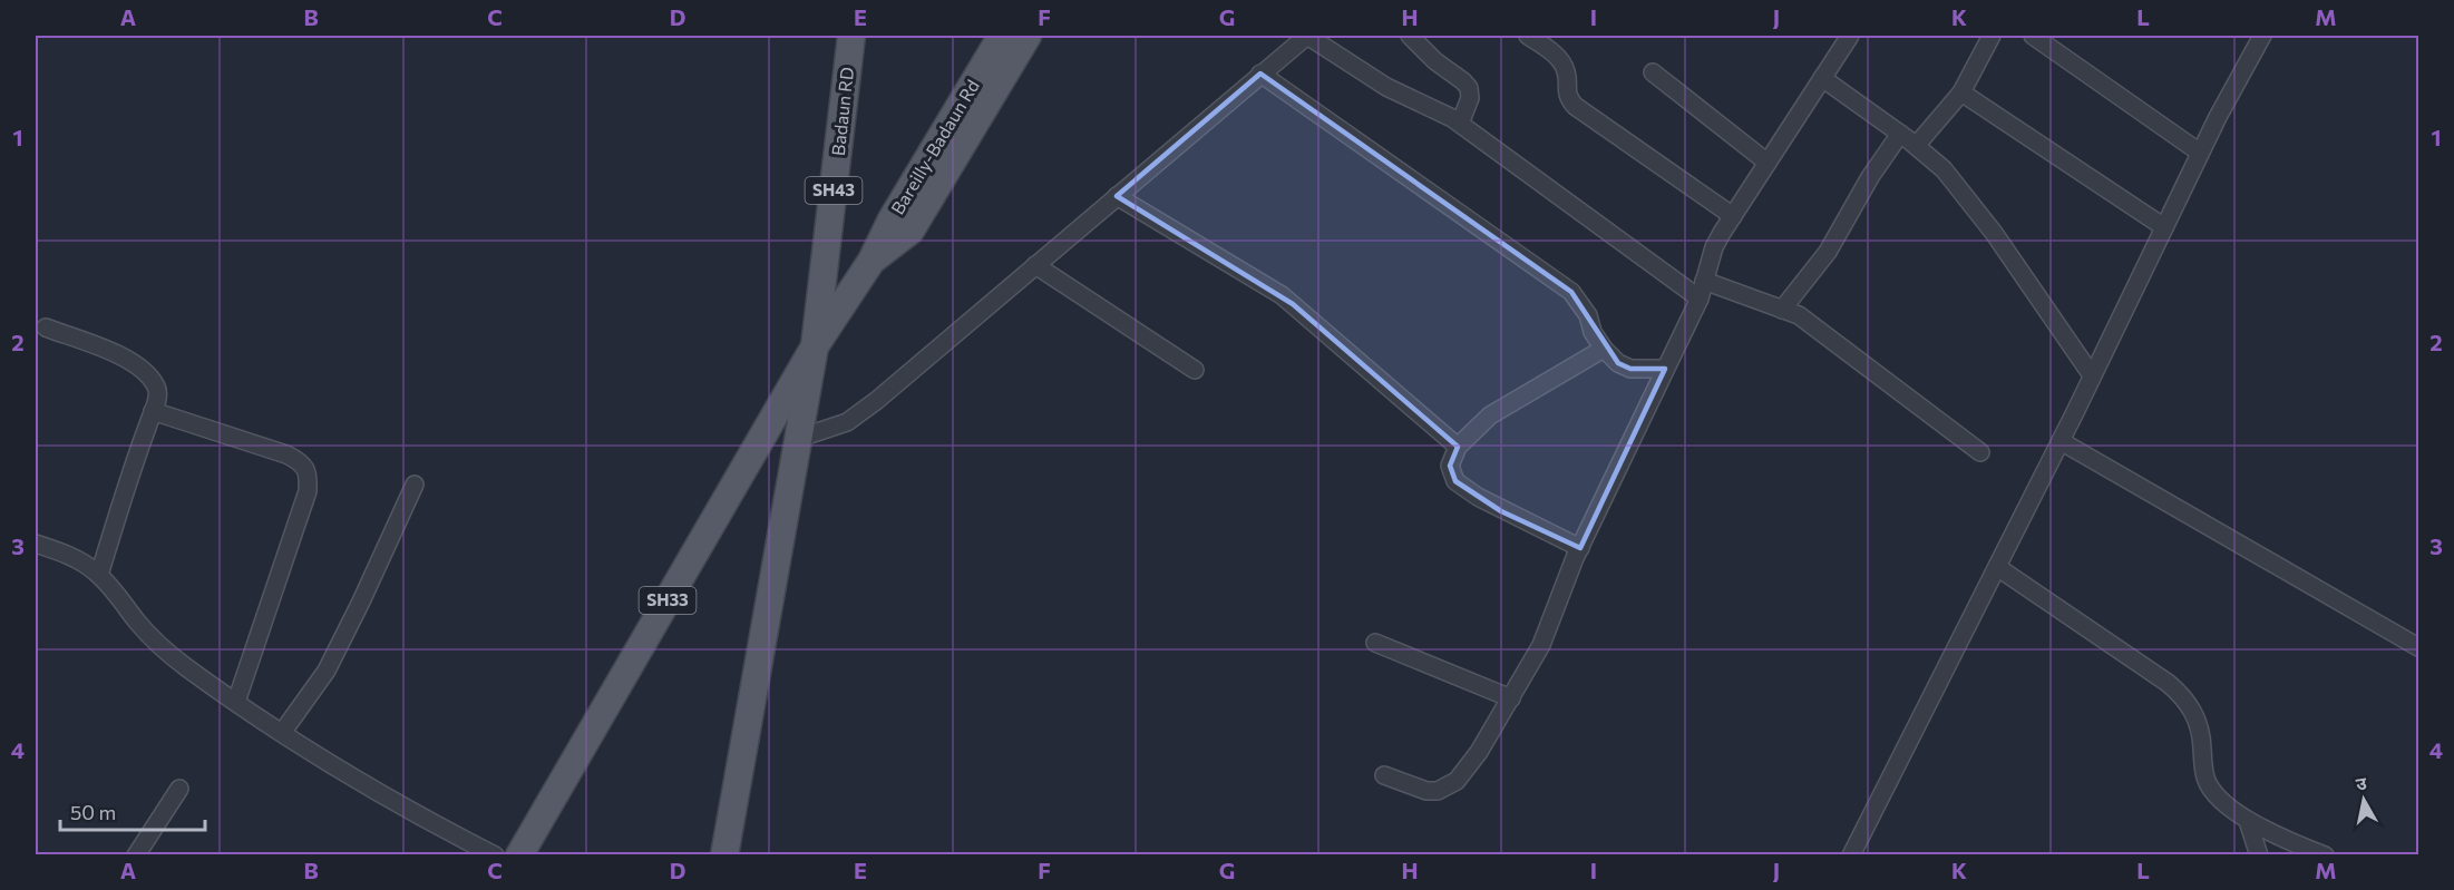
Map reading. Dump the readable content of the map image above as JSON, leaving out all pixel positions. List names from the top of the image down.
{
  "streets": {
    "main road": [
      "Badaun RD",
      "Bareilly-Badaun Rd",
      "SH43",
      "SH33"
    ]
  },
  "crossings": [
    ["Badaun RD", "SH33"],
    ["Bareilly-Badaun Rd", "SH33"]
  ],
  "scale_bar": "50 m",
  "north": "top",
  "grid": {
    "columns": [
      "A",
      "B",
      "C",
      "D",
      "E",
      "F",
      "G",
      "H",
      "I",
      "J",
      "K",
      "L",
      "M"
    ],
    "rows": [
      "1",
      "2",
      "3",
      "4"
    ]
  }
}
